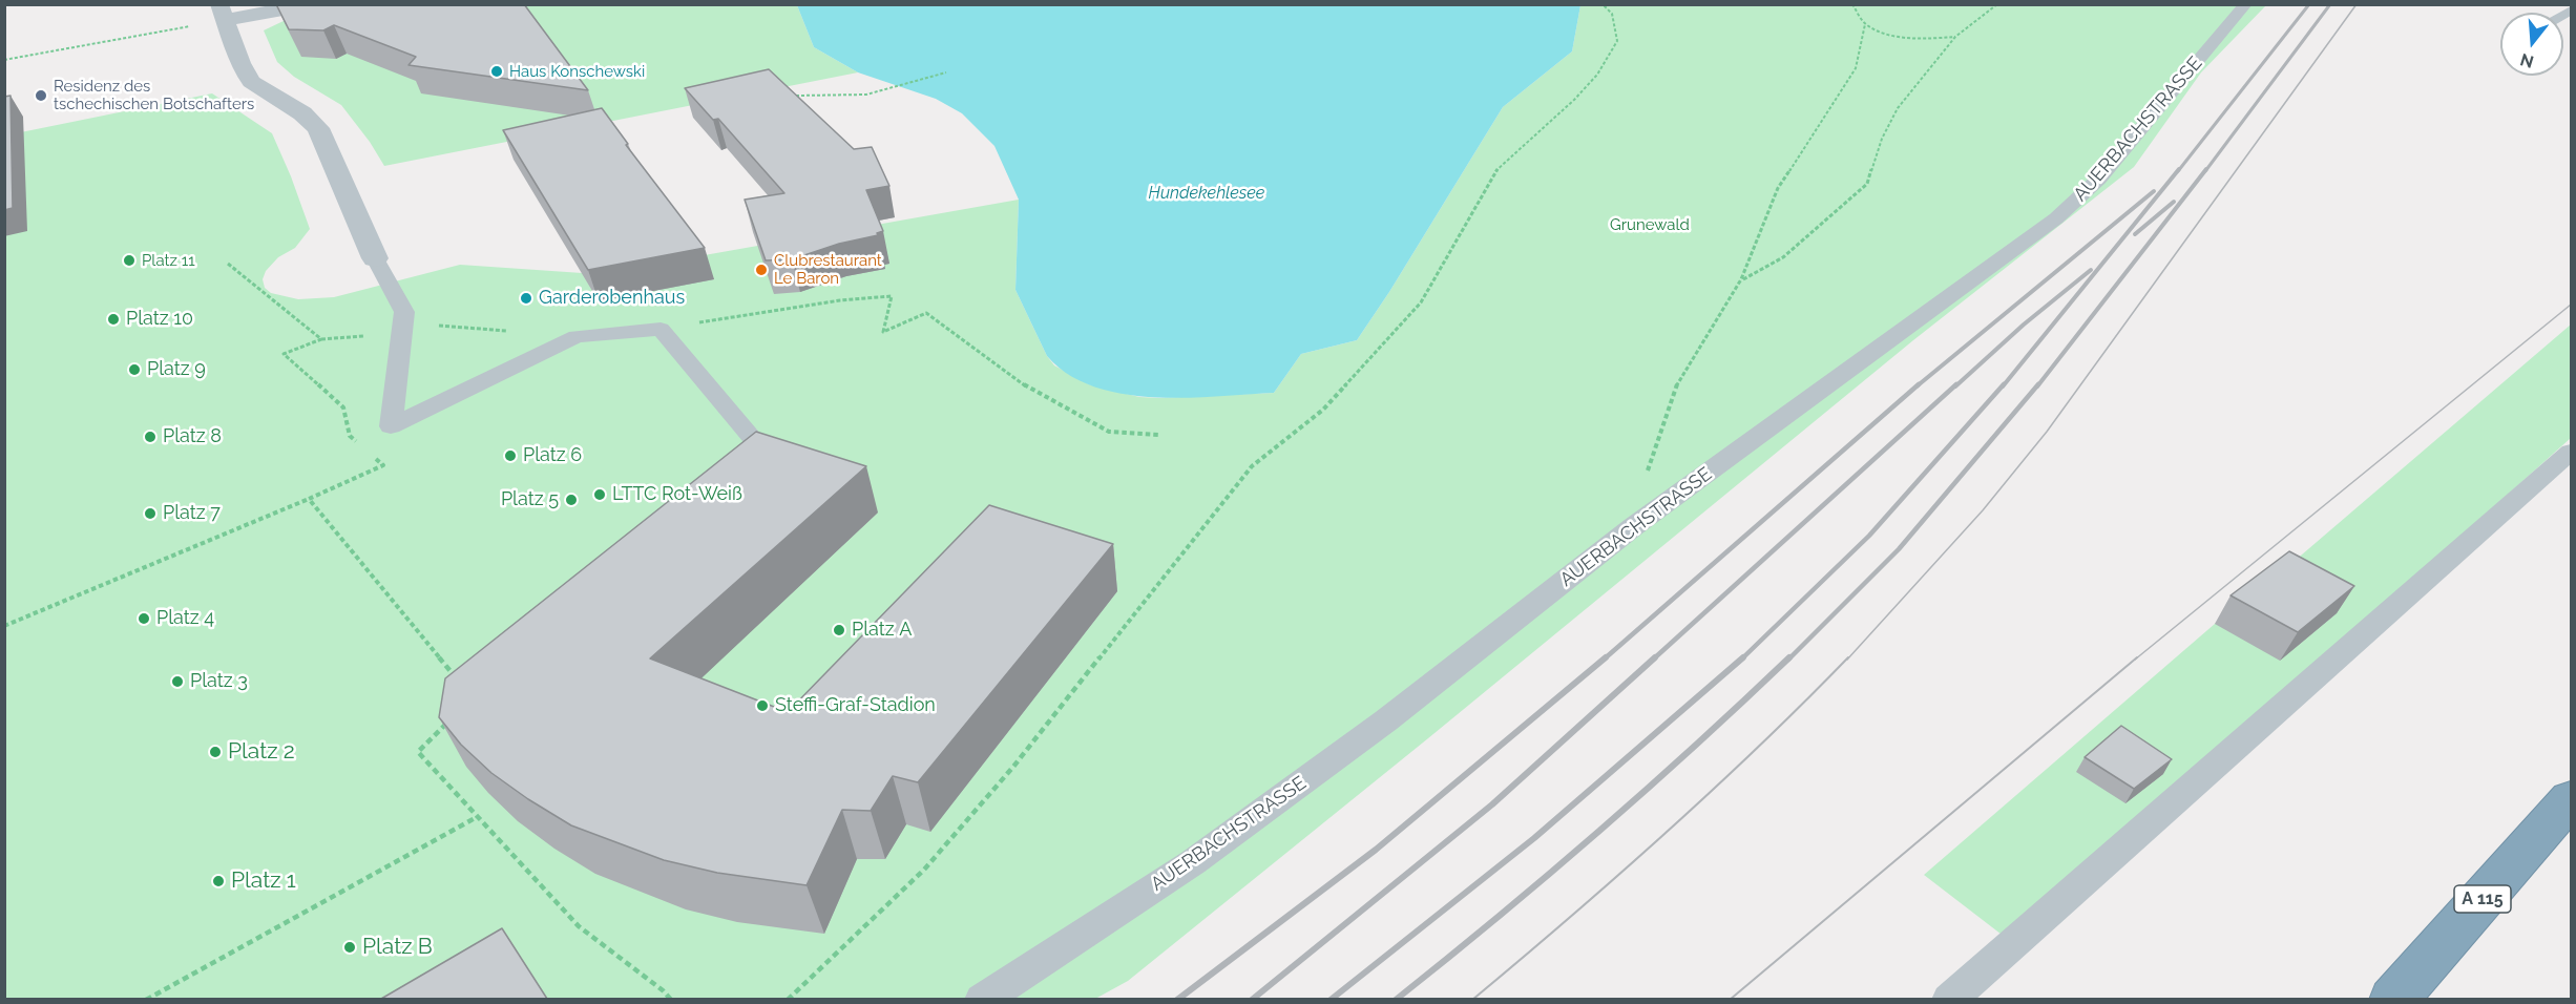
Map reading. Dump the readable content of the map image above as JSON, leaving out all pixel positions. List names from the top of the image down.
{
  "streets": {
    "highway": ["A 115"],
    "lane": ["AUERBACHSTRASSE"]
  },
  "water": ["Hundekehlesee"],
  "parks": ["Grunewald"],
  "places": [
    "Haus Konschewski",
    "Residenz des tschechischen Botschafters",
    "Platz 11",
    "Clubrestaurant Le Baron",
    "Garderobenhaus",
    "Platz 10",
    "Platz 9",
    "Platz 8",
    "Platz 6",
    "LTTC Rot-Weiß",
    "Platz 5",
    "Platz 7",
    "Platz 4",
    "Platz A",
    "Platz 3",
    "Steffi-Graf-Stadion",
    "Platz 2",
    "Platz 1",
    "Platz B"
  ],
  "north": "bottom"
}
